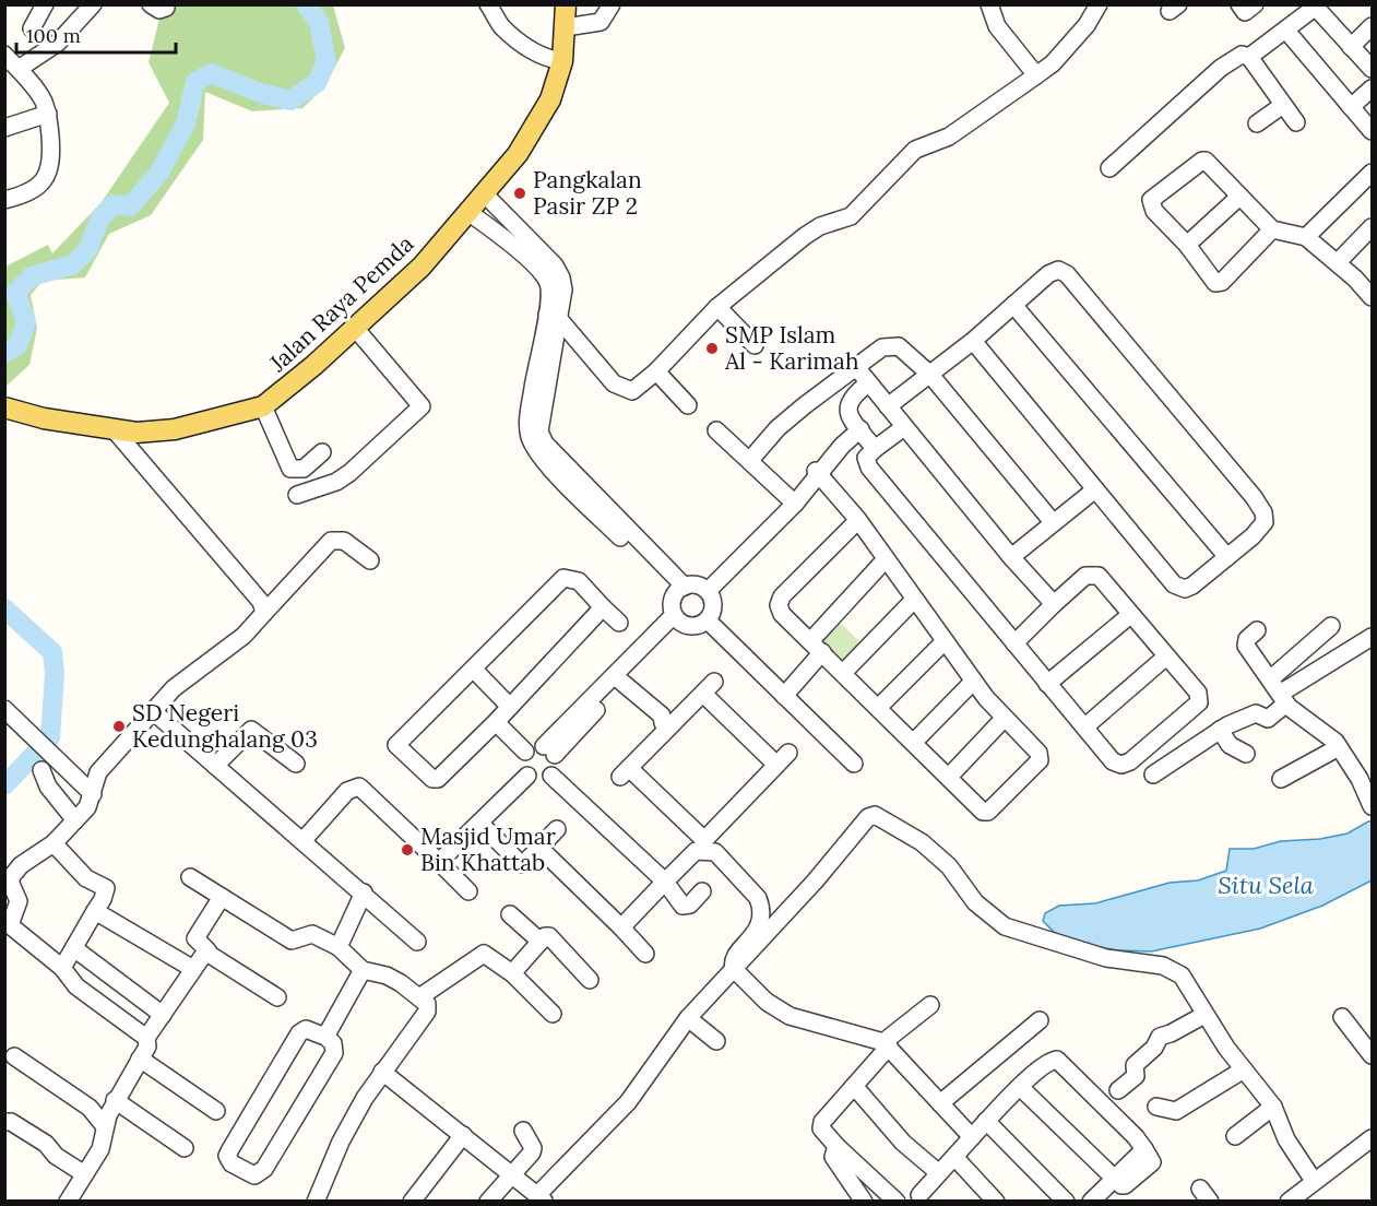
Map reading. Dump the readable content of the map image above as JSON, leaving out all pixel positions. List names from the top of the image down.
{
  "streets": {
    "main road": ["Jalan Raya Pemda"]
  },
  "water": ["Situ Sela"],
  "places": [
    "Pangkalan Pasir ZP 2",
    "SMP Islam Al - Karimah",
    "SD Negeri Kedunghalang 03",
    "Masjid Umar Bin Khattab"
  ],
  "scale_bar": "100 m"
}
